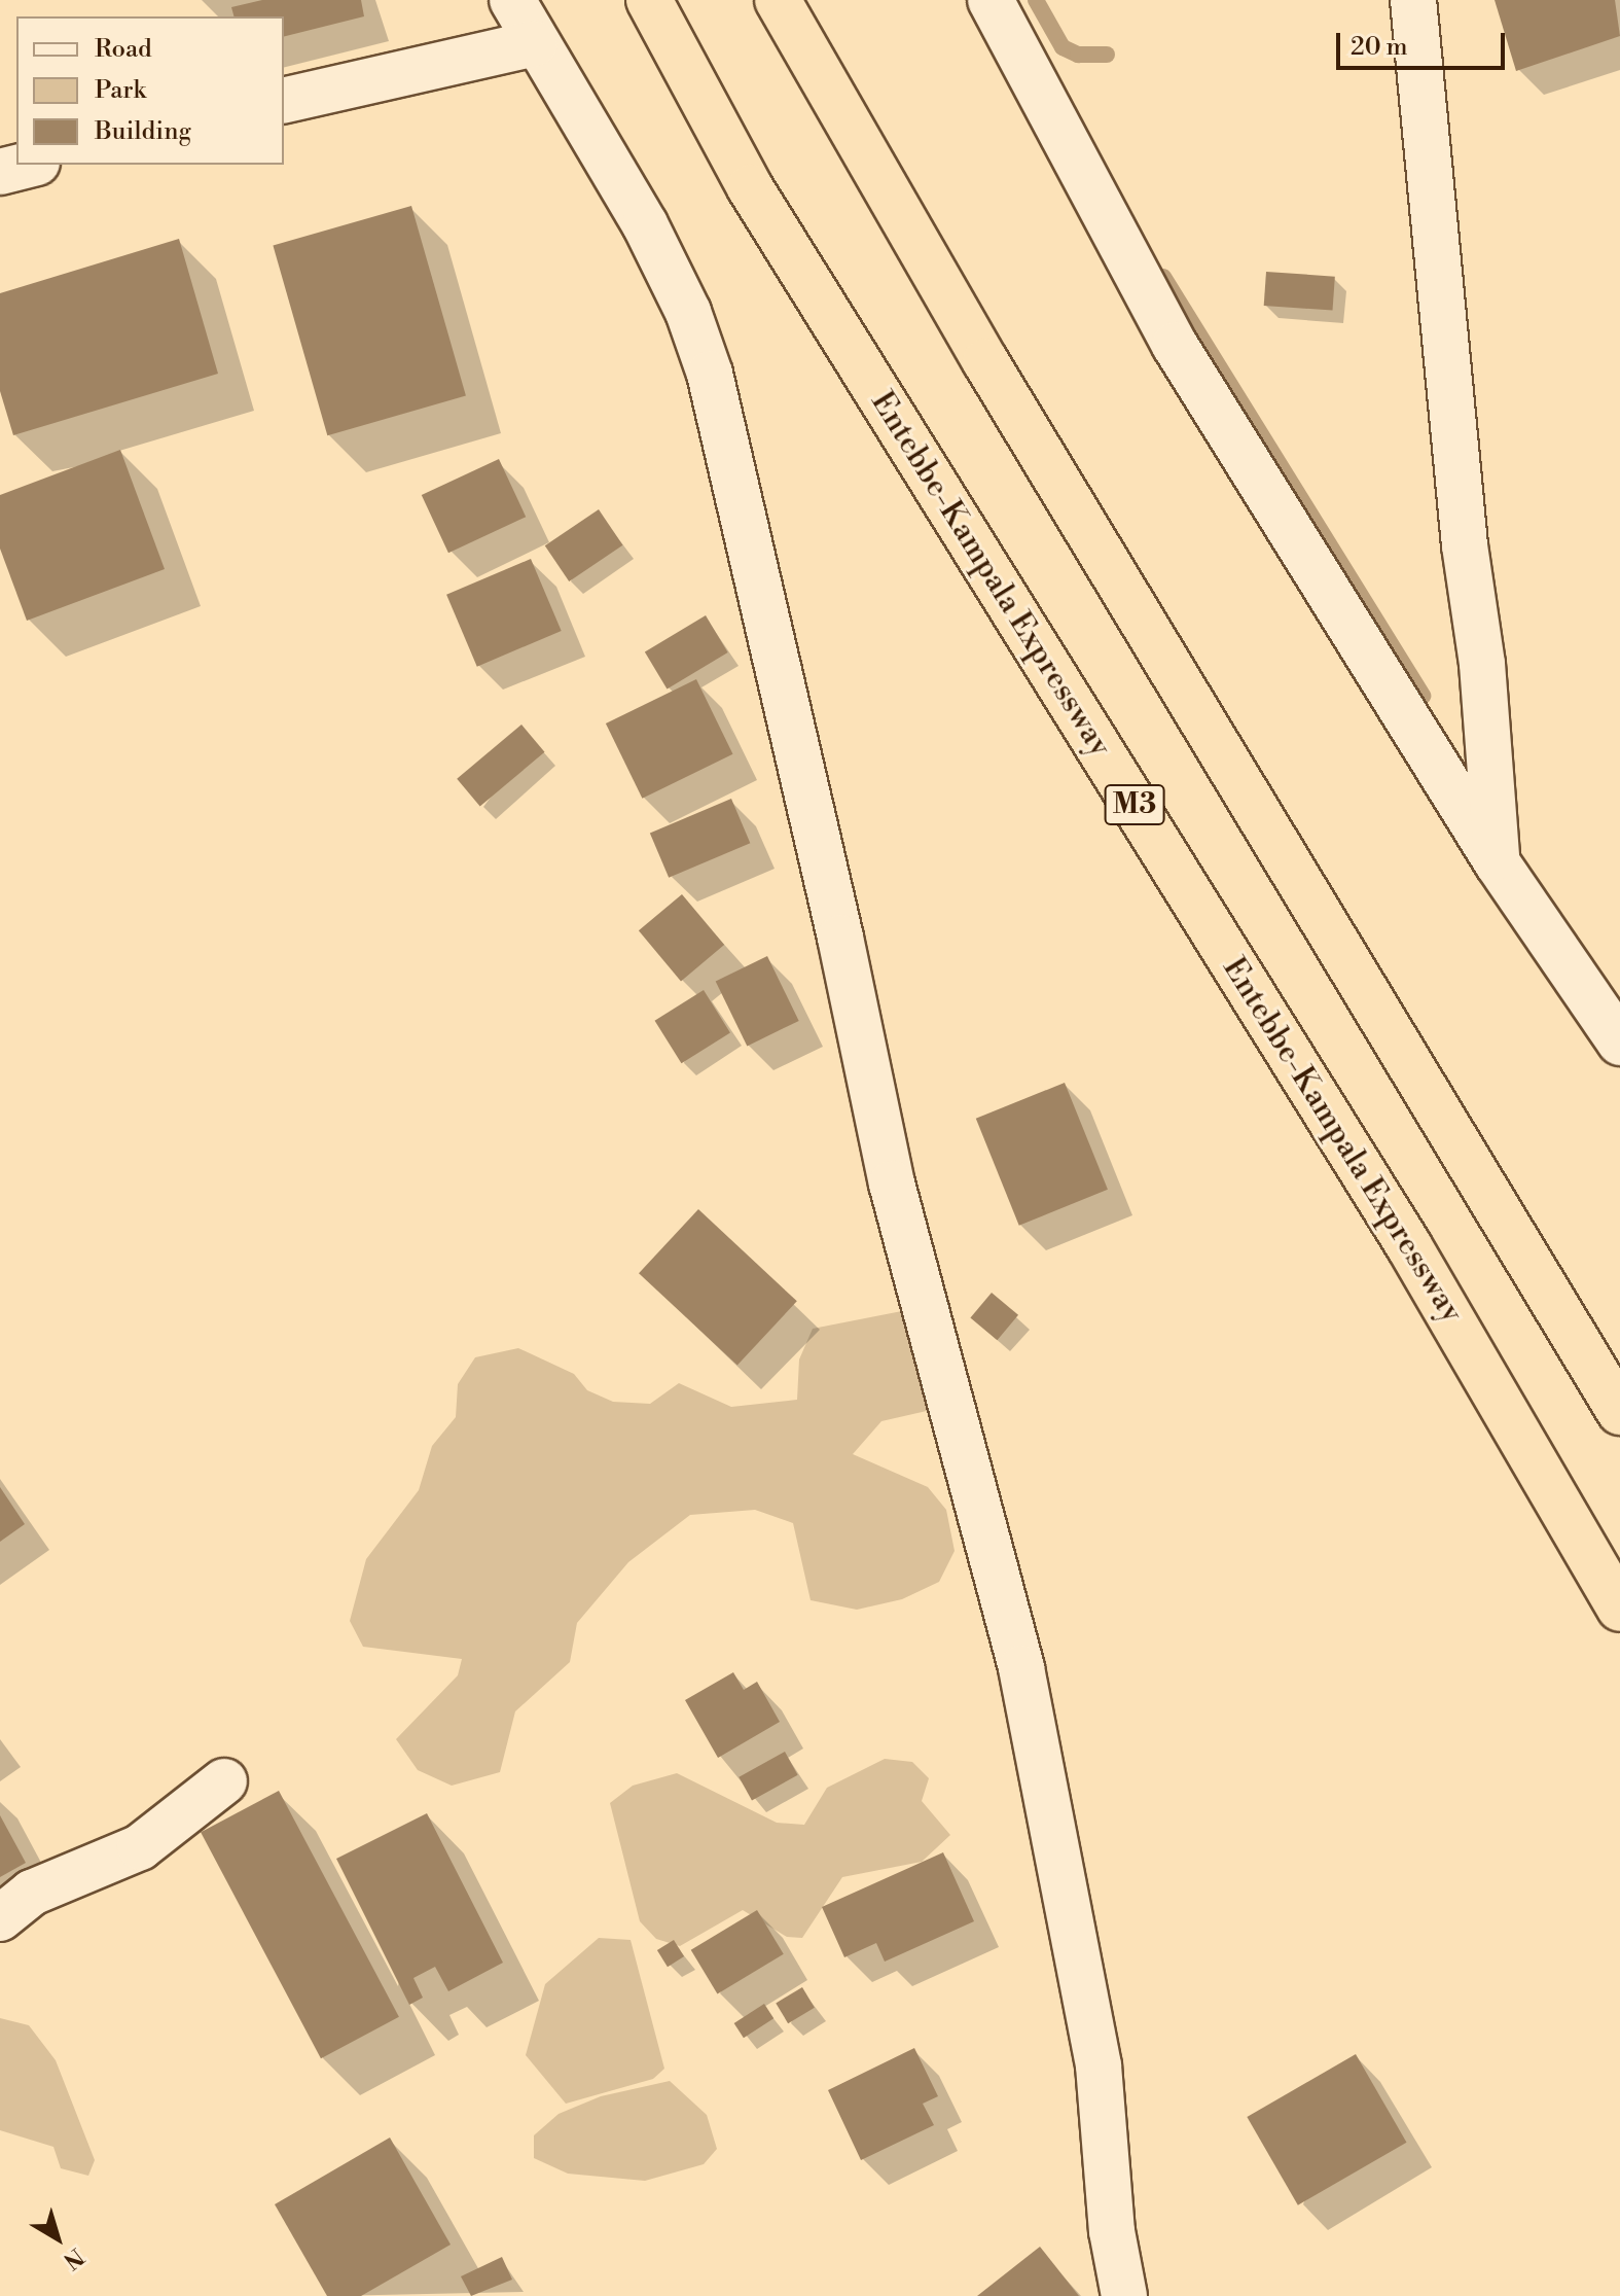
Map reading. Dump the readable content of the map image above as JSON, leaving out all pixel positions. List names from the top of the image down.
{
  "streets": {
    "highway": ["Entebbe-Kampala Expressway", "M3"]
  },
  "legend": ["Road", "Park", "Building"],
  "scale_bar": "20 m",
  "north": "bottom right"
}
